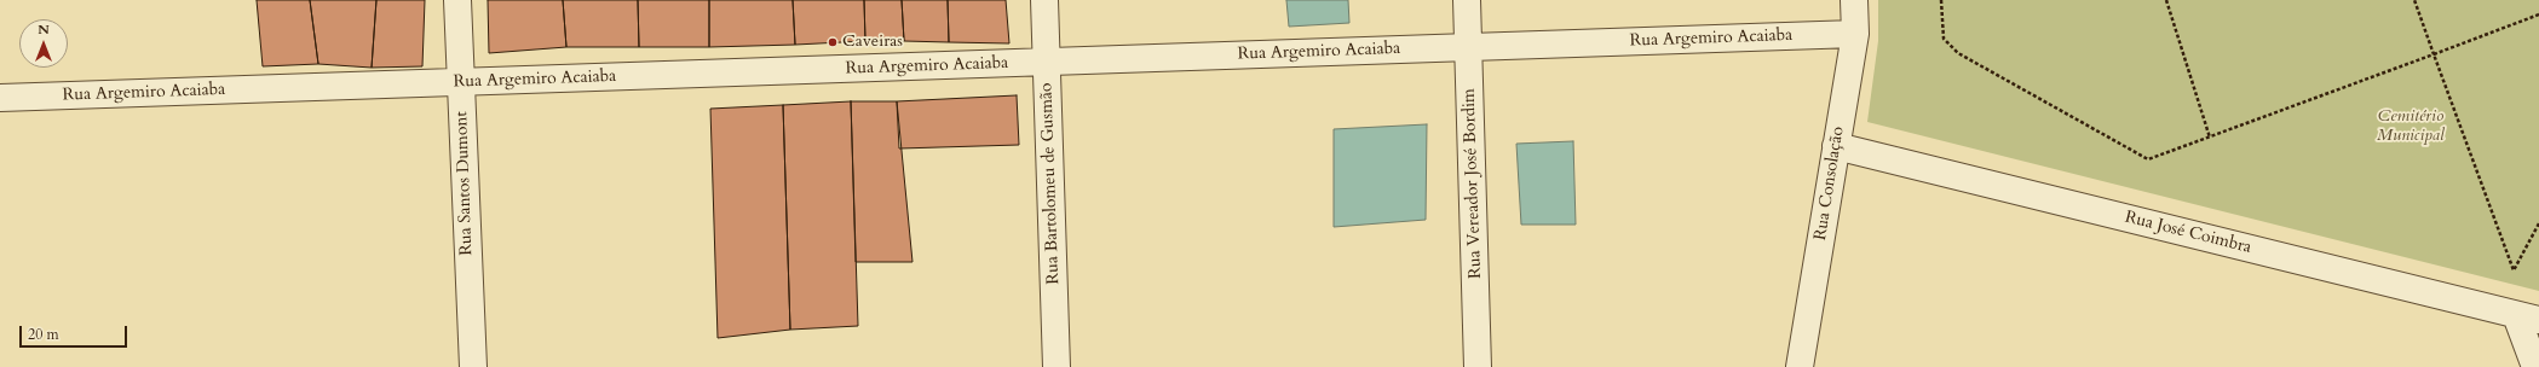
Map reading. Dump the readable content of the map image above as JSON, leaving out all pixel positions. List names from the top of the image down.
{
  "streets": {
    "street": [
      "Rua Argemiro Acaiaba",
      "Rua Santos Dumont",
      "Rua Bartolomeu de Gusmão",
      "Rua Vereador José Bordim",
      "Rua Consolação",
      "Rua José Coimbra"
    ]
  },
  "crossings": [
    ["Rua Argemiro Acaiaba", "Rua Santos Dumont"],
    ["Rua Argemiro Acaiaba", "Rua Bartolomeu de Gusmão"],
    ["Rua Argemiro Acaiaba", "Rua Vereador José Bordim"],
    ["Rua Argemiro Acaiaba", "Rua Consolação"],
    ["Rua Consolação", "Rua José Coimbra"]
  ],
  "parks": ["Cemitério Municipal"],
  "places": ["Caveiras"],
  "scale_bar": "20 m",
  "north": "top"
}
